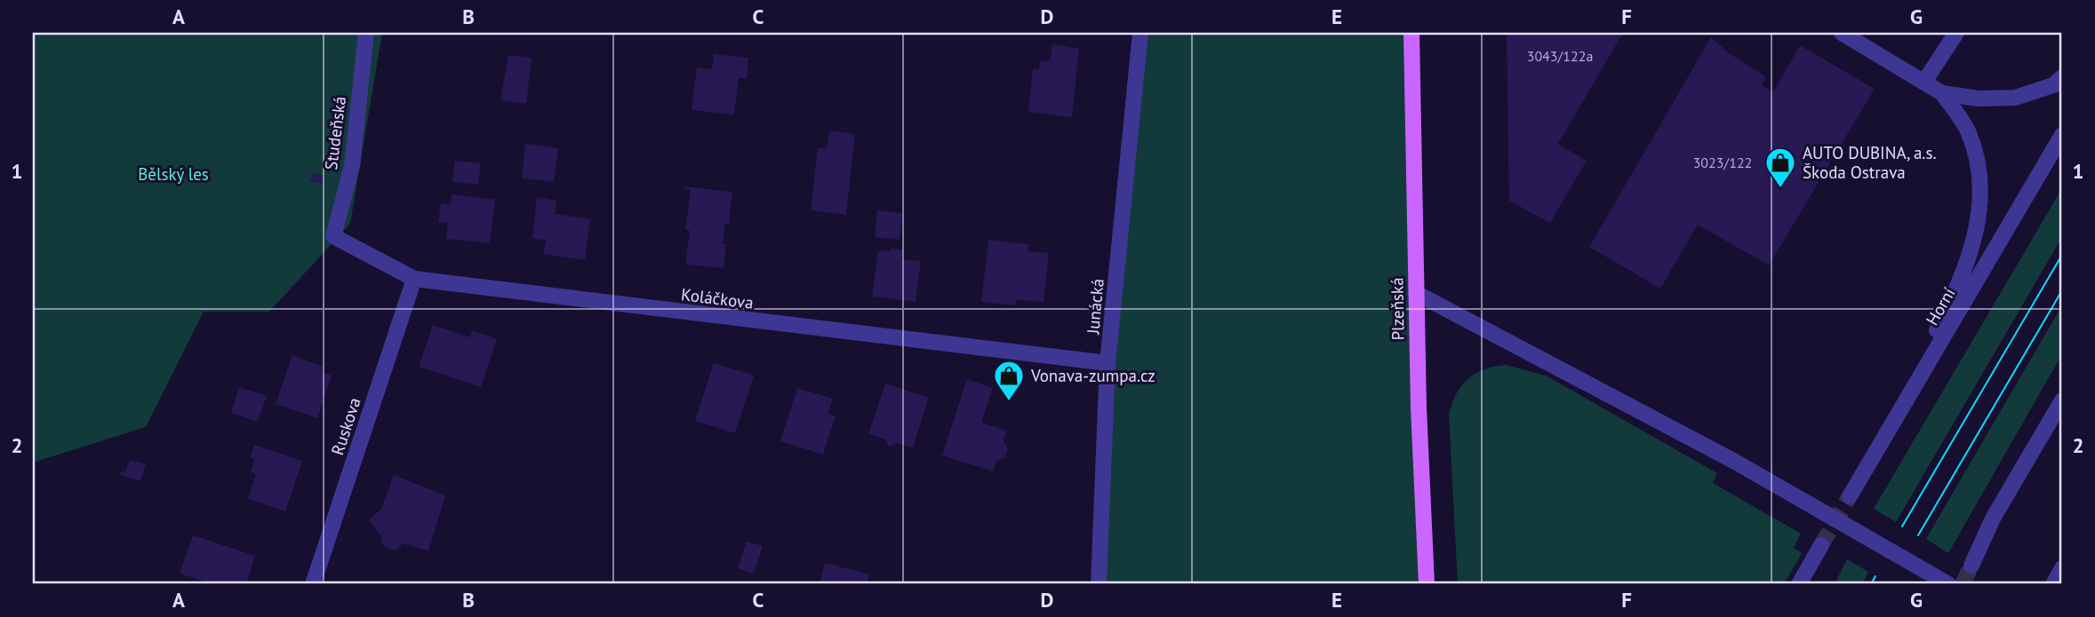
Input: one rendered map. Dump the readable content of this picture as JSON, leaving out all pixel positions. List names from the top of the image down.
{
  "streets": {
    "main road": ["Plzeňská"],
    "street": [
      "Studeňská",
      "Koláčkova",
      "Junácká",
      "Horní",
      "Ruskova"
    ]
  },
  "crossings": [
    ["Studeňská", "Koláčkova"],
    ["Koláčkova", "Junácká"],
    ["Koláčkova", "Ruskova"]
  ],
  "parks": ["Bělský les"],
  "places": {
    "shop": ["AUTO DUBINA, a.s. Škoda Ostrava", "Vonava-zumpa.cz"]
  },
  "house_numbers": ["3043/122a", "3023/122"],
  "grid": {
    "columns": [
      "A",
      "B",
      "C",
      "D",
      "E",
      "F",
      "G"
    ],
    "rows": ["1", "2"]
  }
}
